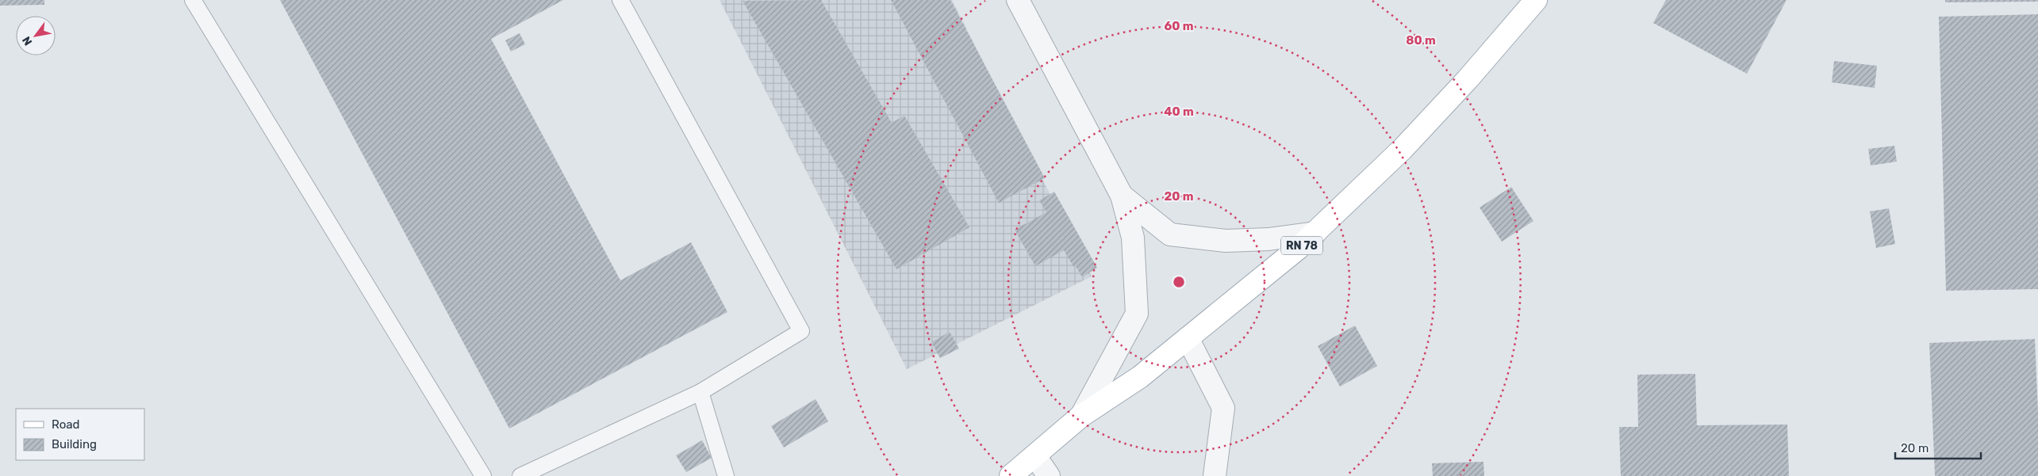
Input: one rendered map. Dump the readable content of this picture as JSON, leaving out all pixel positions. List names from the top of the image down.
{
  "streets": {
    "main road": ["RN 78"]
  },
  "legend": ["Road", "Building"],
  "scale_bar": "20 m",
  "north": "bottom left",
  "rings": [
    "60 m",
    "80 m",
    "40 m",
    "20 m"
  ]
}
